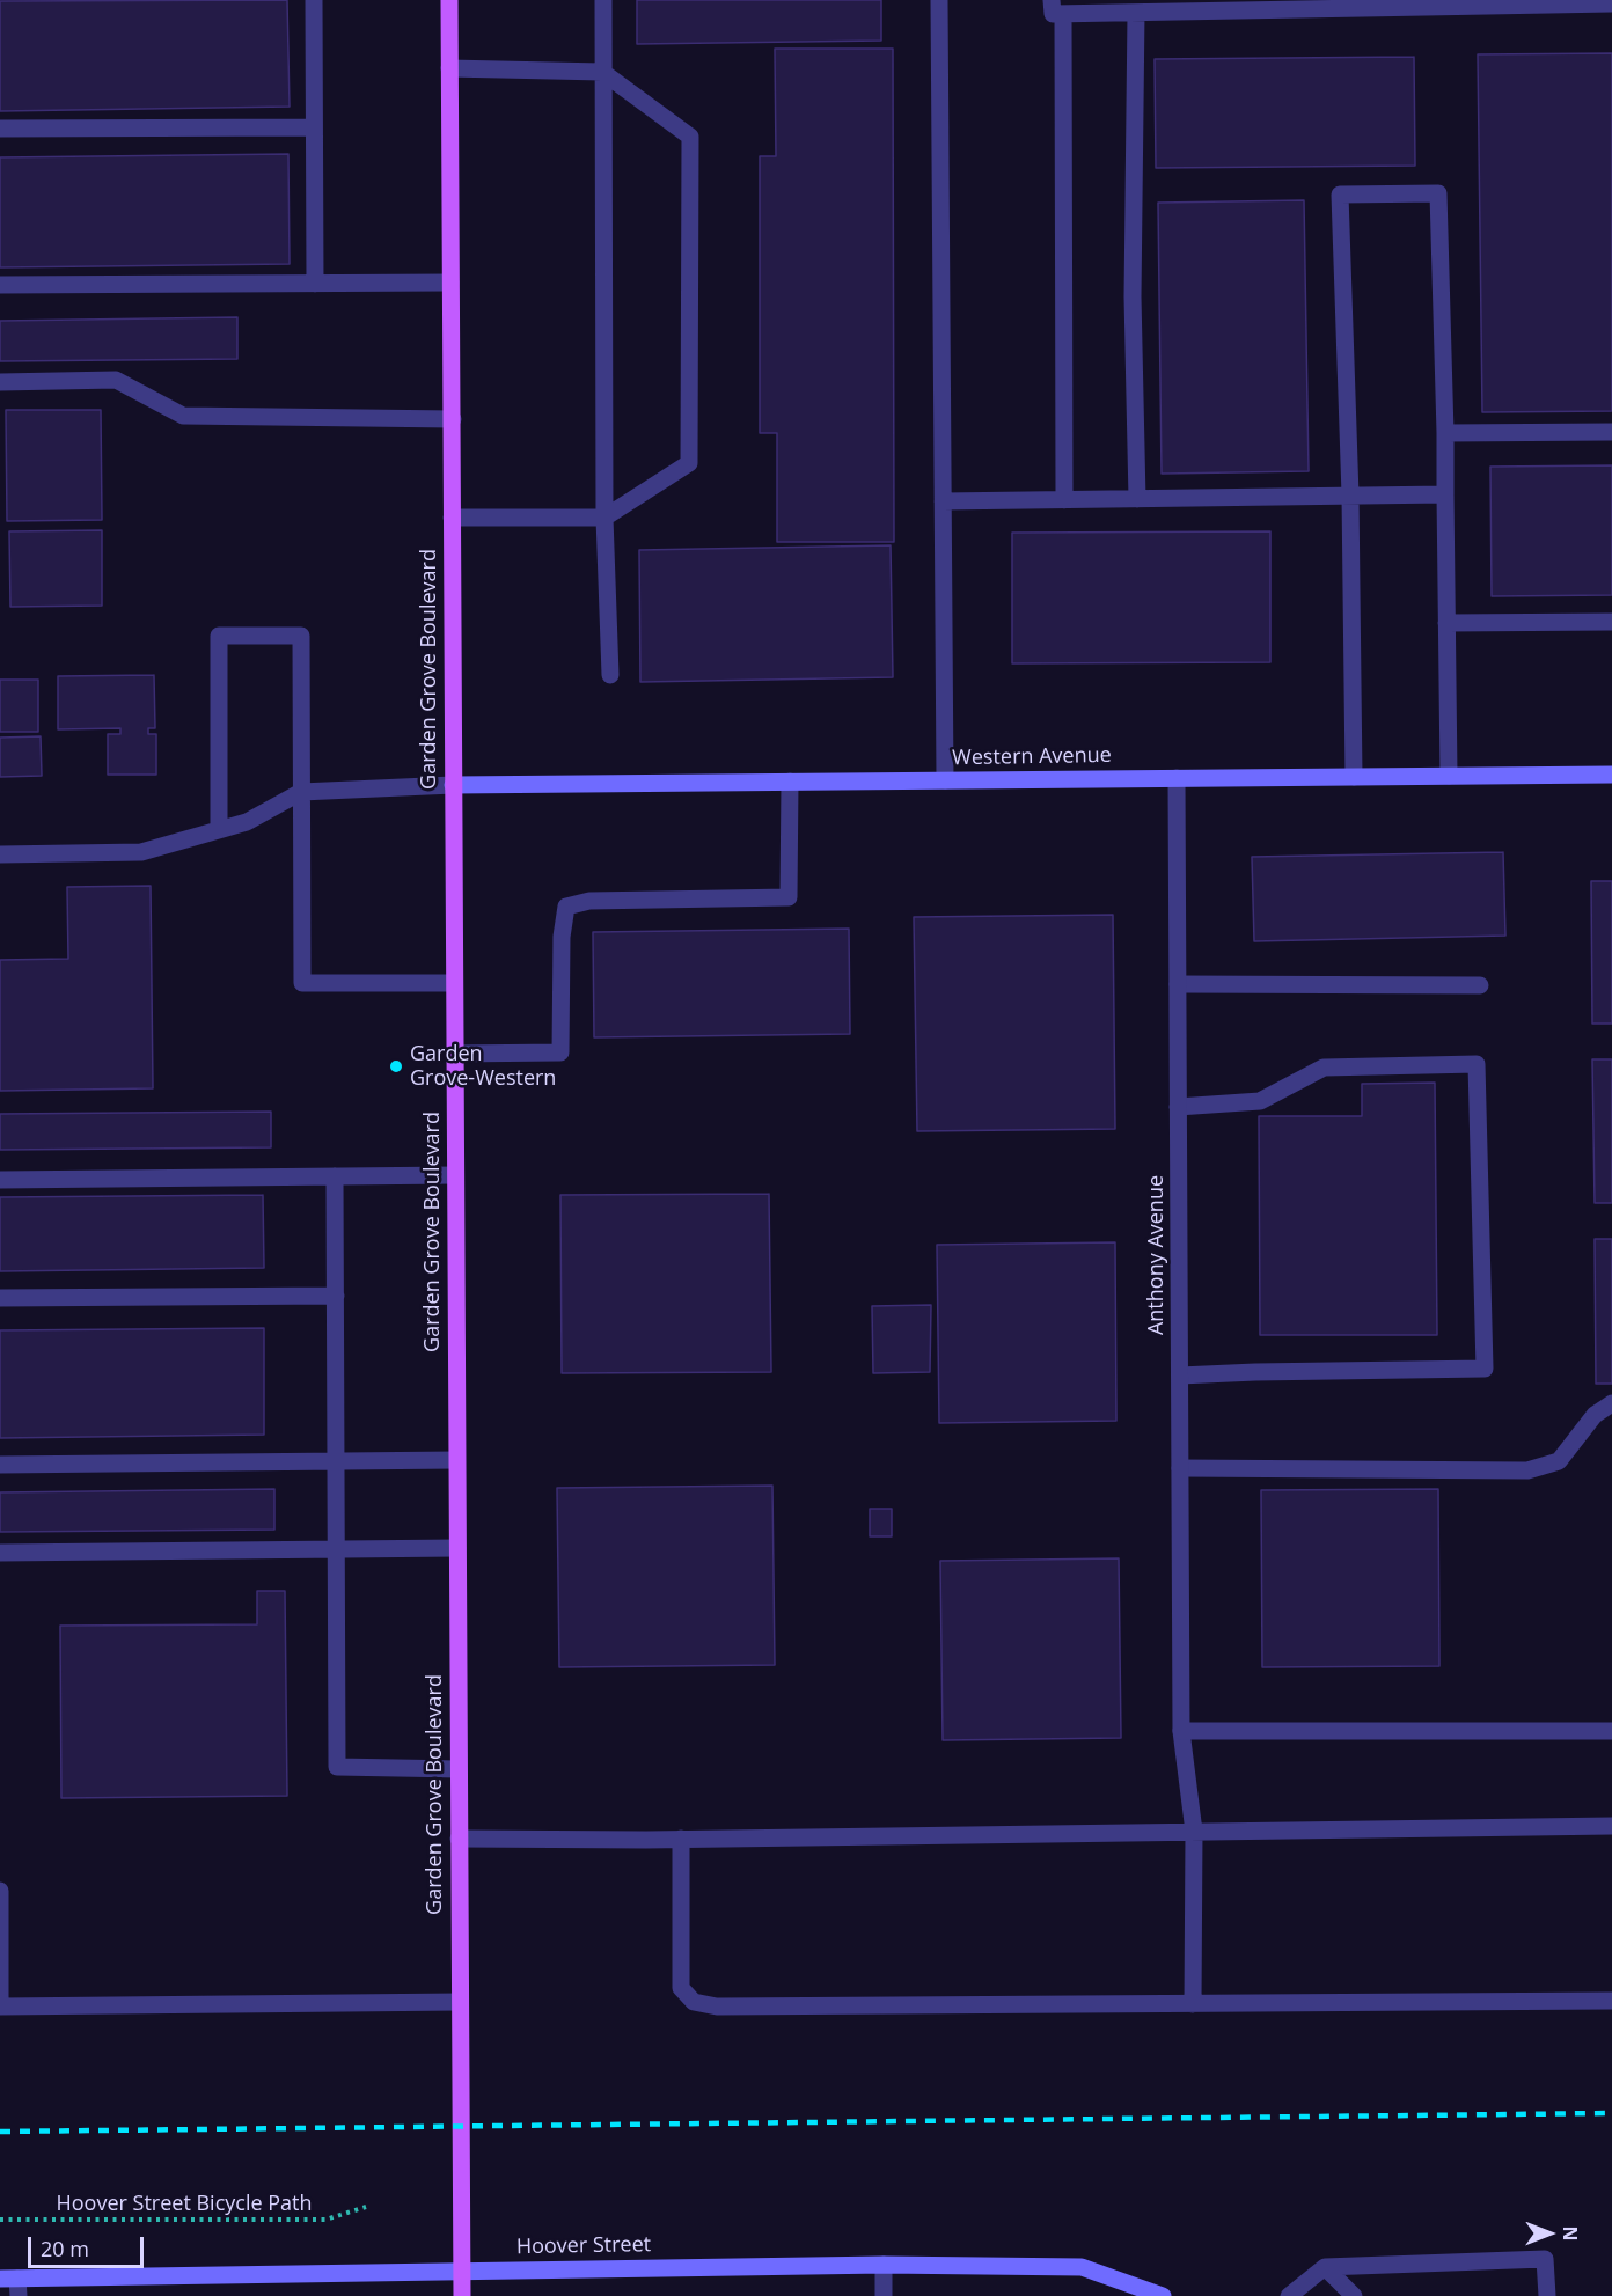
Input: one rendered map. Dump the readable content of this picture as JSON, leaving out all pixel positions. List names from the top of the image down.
{
  "streets": {
    "main road": ["Garden Grove Boulevard"],
    "street": ["Western Avenue", "Anthony Avenue", "Hoover Street"],
    "path": ["Hoover Street Bicycle Path"]
  },
  "crossings": [
    ["Garden Grove Boulevard", "Western Avenue"],
    ["Garden Grove Boulevard", "Hoover Street"],
    ["Western Avenue", "Anthony Avenue"]
  ],
  "places": ["Garden Grove-Western"],
  "scale_bar": "20 m",
  "north": "right"
}
